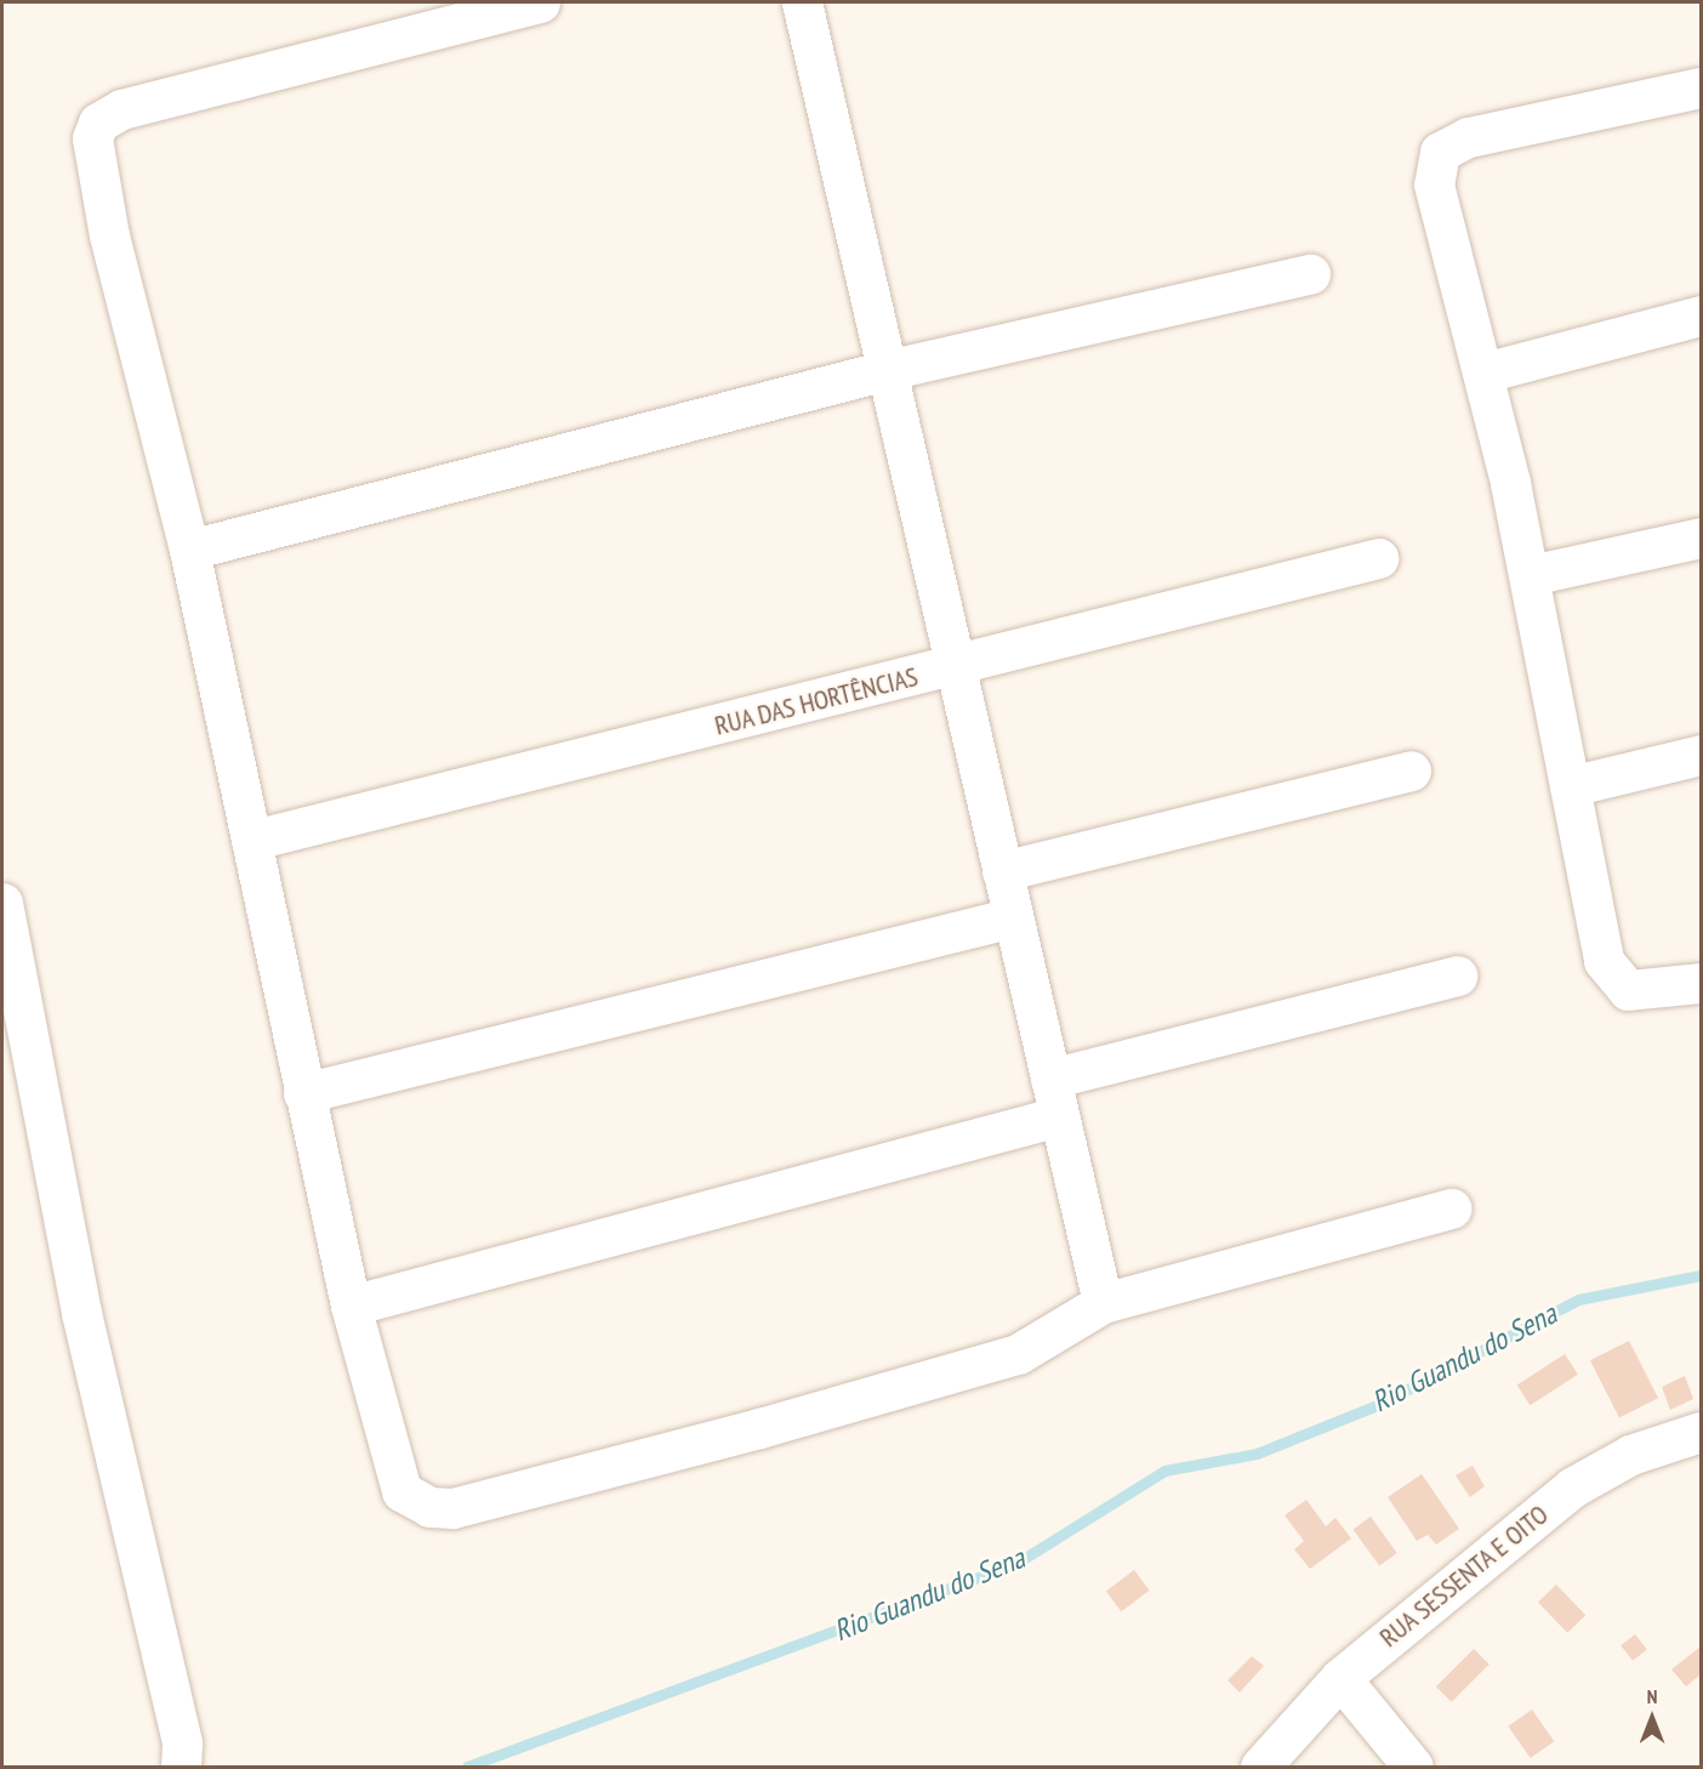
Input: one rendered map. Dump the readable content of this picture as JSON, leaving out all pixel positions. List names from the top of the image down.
{
  "streets": {
    "street": ["RUA DAS HORTÊNCIAS", "RUA SESSENTA E OITO"]
  },
  "water": ["Rio Guandu do Sena"],
  "north": "top"
}
